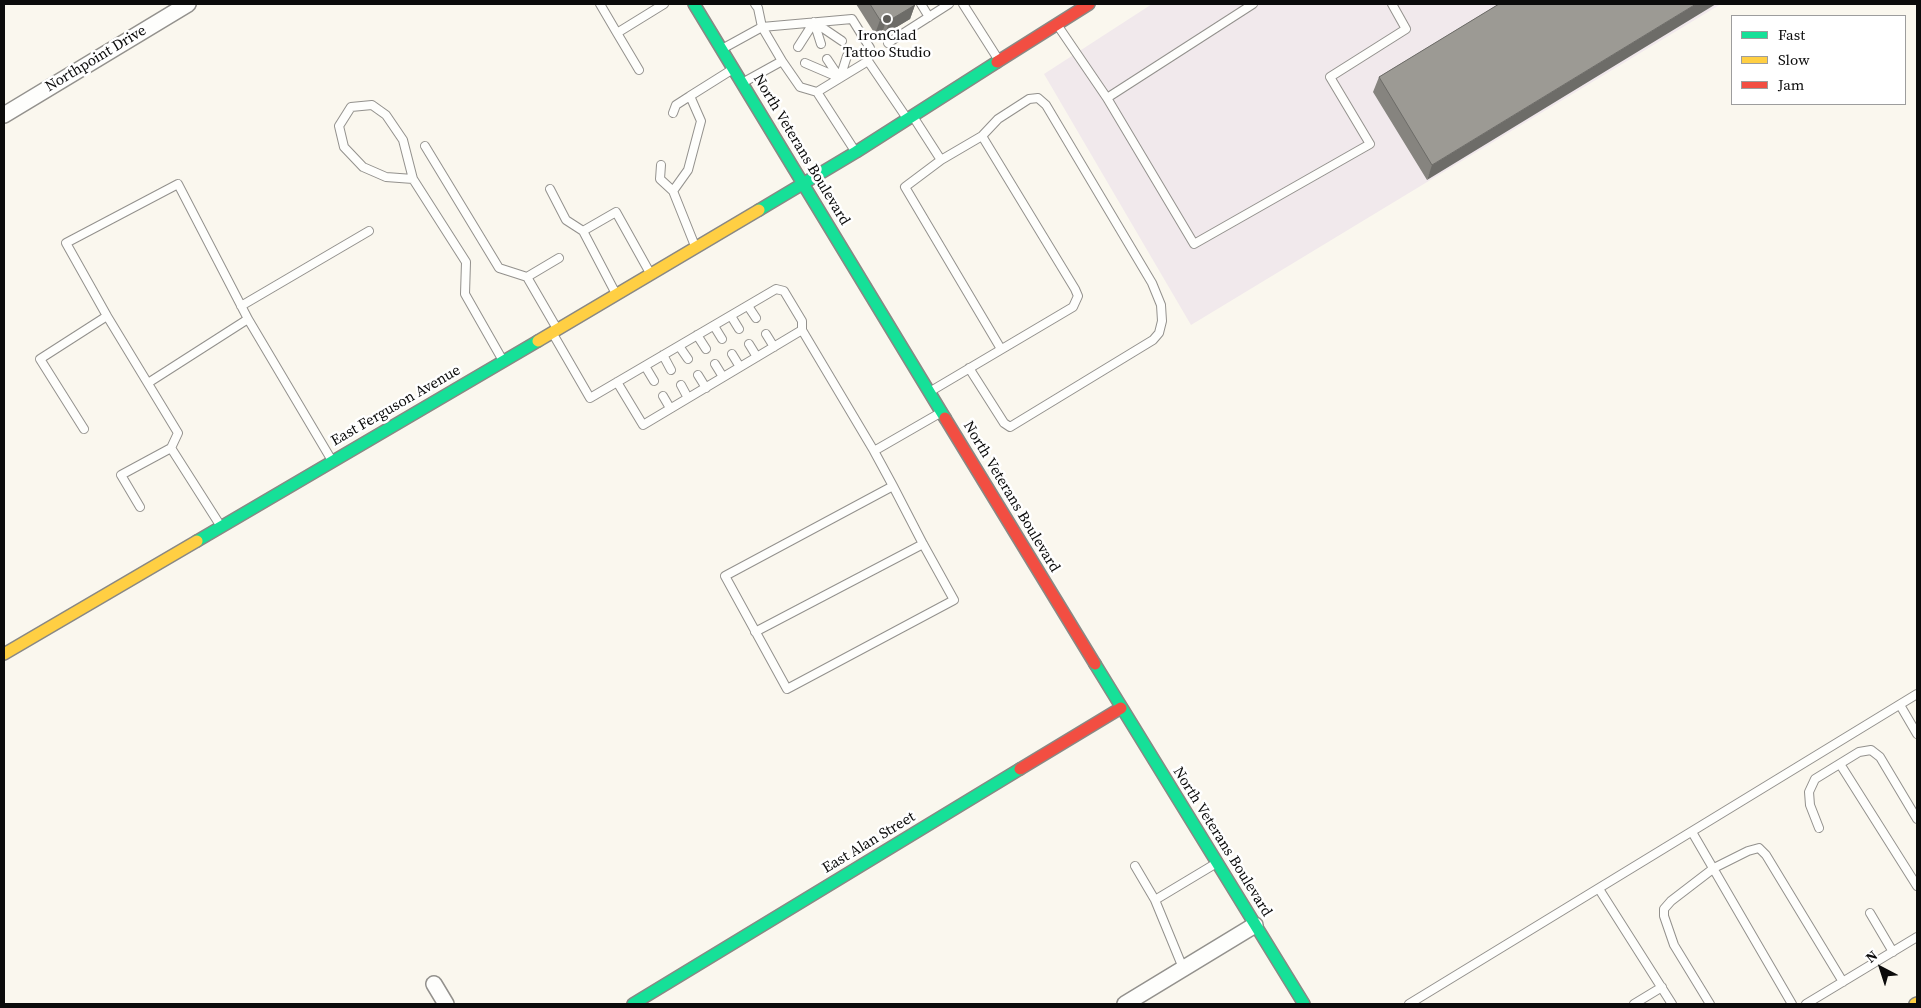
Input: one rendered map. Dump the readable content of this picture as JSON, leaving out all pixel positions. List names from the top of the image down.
{
  "streets": {
    "main road": ["North Veterans Boulevard", "East Ferguson Avenue", "East Alan Street"],
    "street": ["Northpoint Drive"]
  },
  "crossings": [
    ["North Veterans Boulevard", "East Ferguson Avenue"],
    ["North Veterans Boulevard", "East Alan Street"]
  ],
  "places": ["IronClad Tattoo Studio"],
  "legend": ["Fast", "Slow", "Jam"],
  "north": "top left"
}
